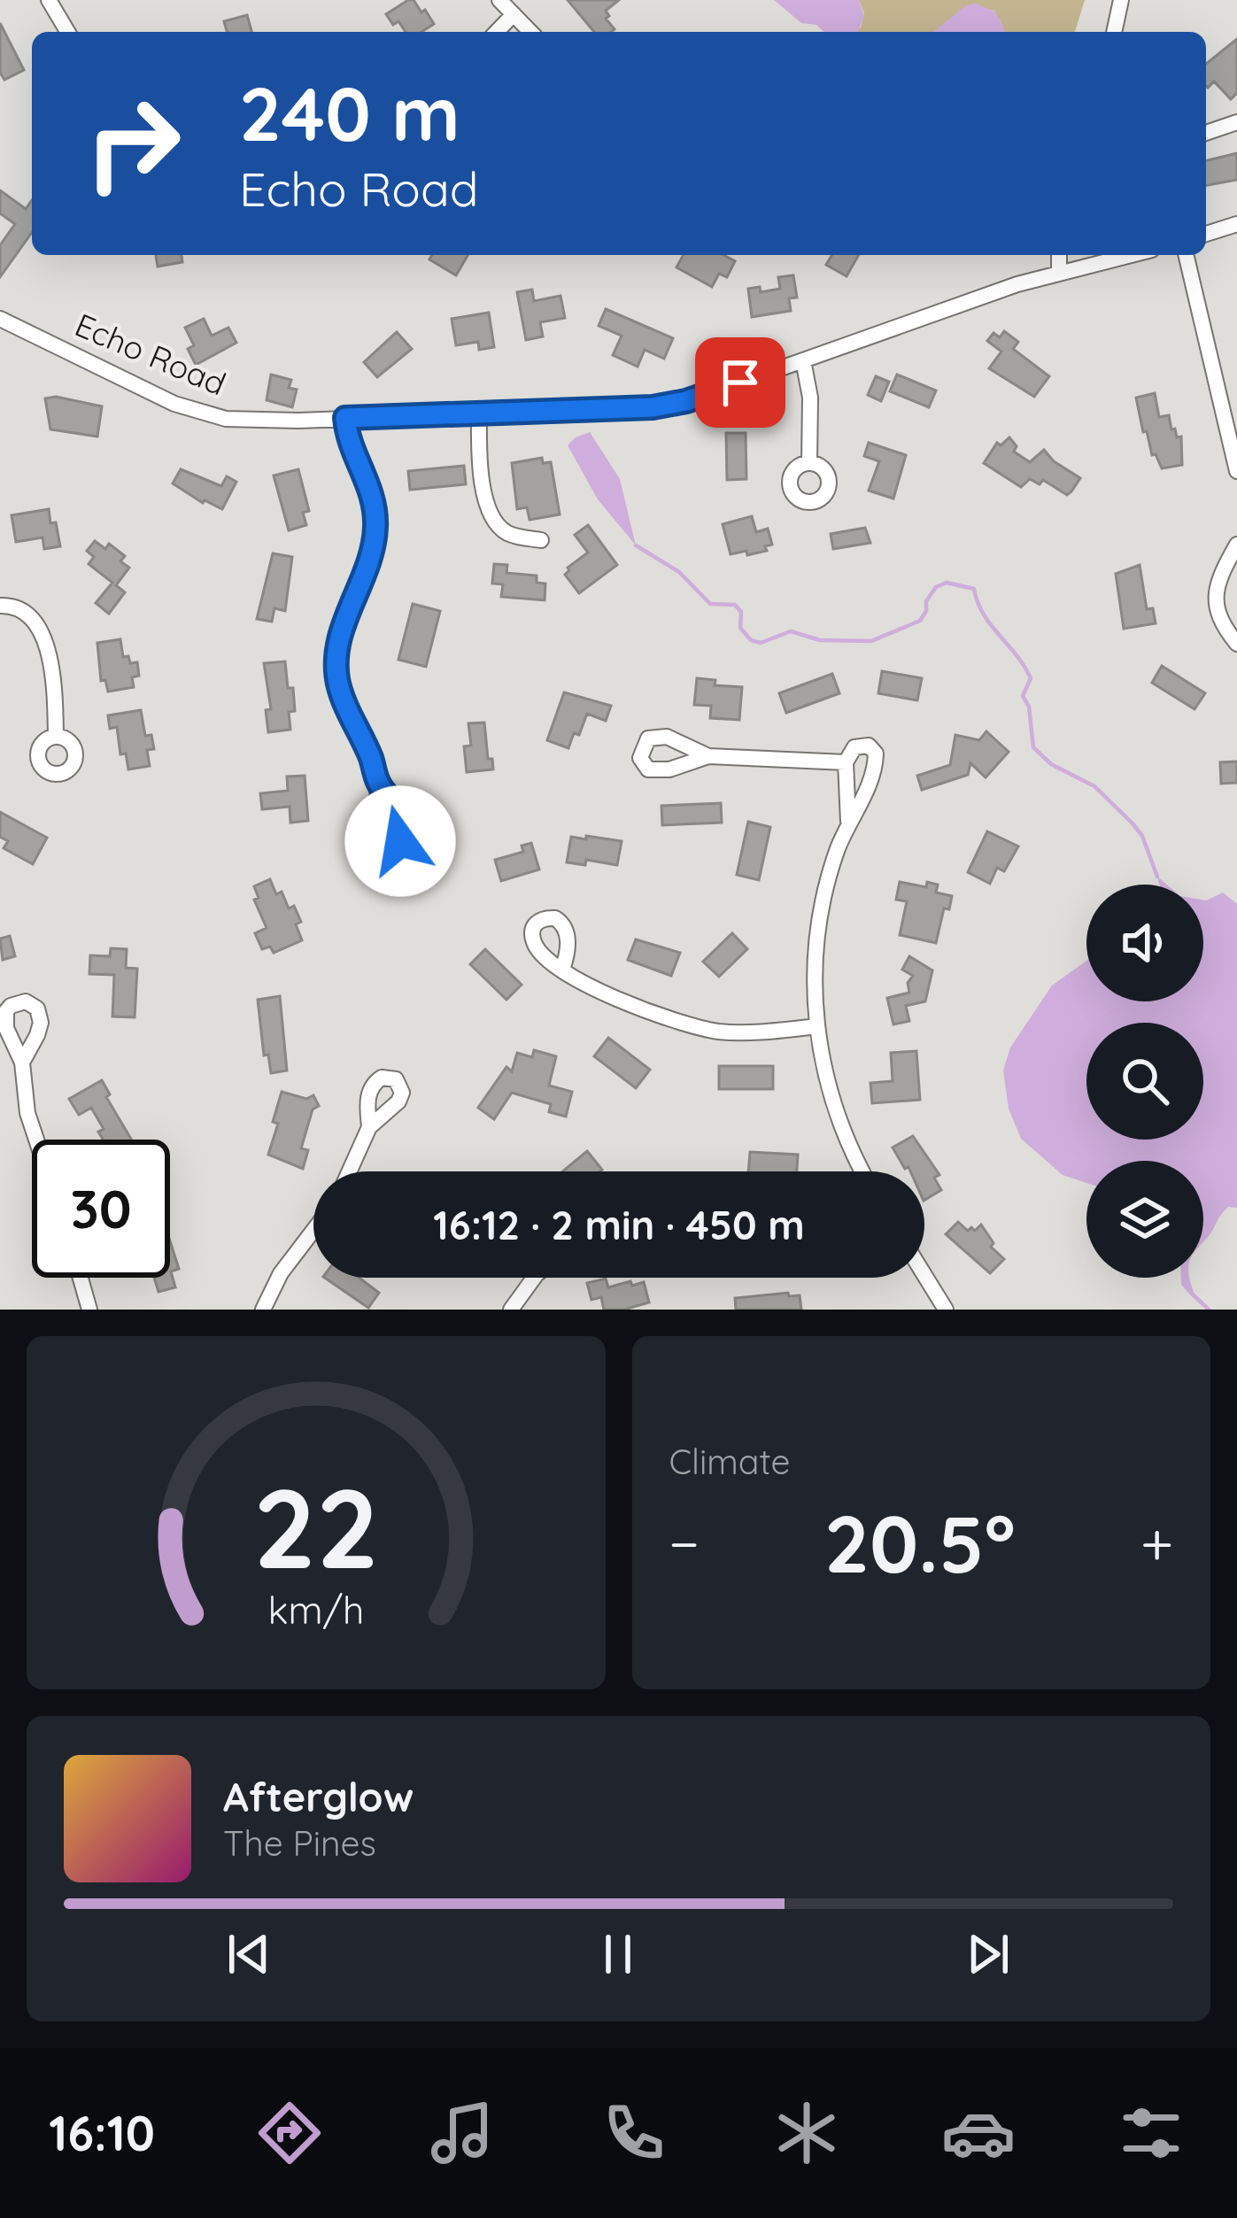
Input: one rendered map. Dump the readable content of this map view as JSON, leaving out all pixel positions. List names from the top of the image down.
{
  "streets": {
    "street": ["Echo Road"]
  },
  "page": {
    "turn": ["240 m", "Echo Road"],
    "limit": "30",
    "trip": "16:12 · 2 min · 450 m",
    "tile": "Climate",
    "heat": ["−", "20.5°", "+"],
    "song": ["Afterglow", "The Pines"],
    "tabs": "16:10",
    "gauge": ["22", "km/h"]
  }
}
